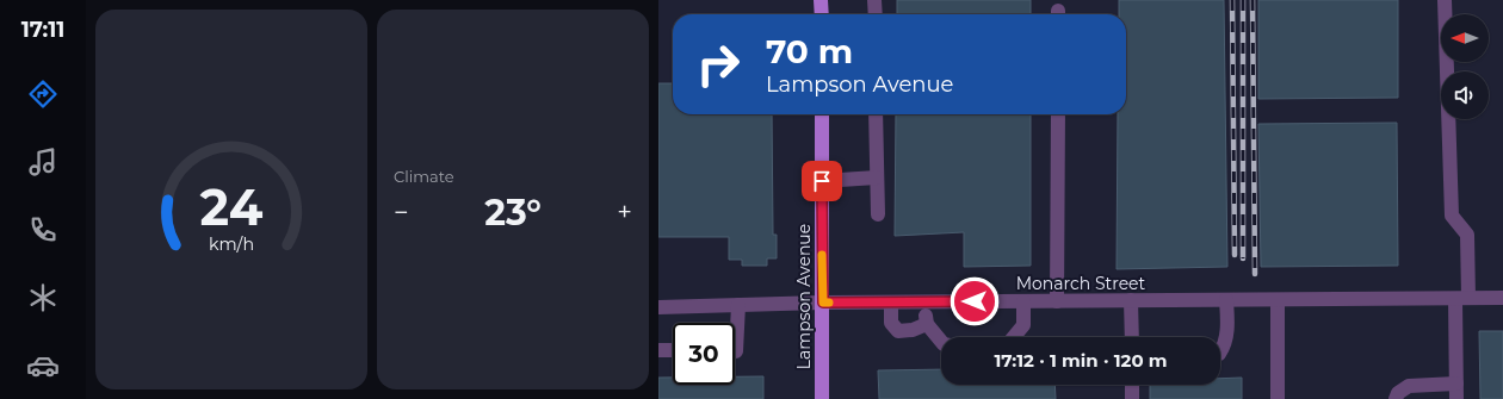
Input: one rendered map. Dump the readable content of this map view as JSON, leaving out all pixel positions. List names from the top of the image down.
{
  "streets": {
    "main road": ["Lampson Avenue"],
    "street": ["Monarch Street"]
  },
  "crossings": [
    ["Monarch Street", "Lampson Avenue"]
  ],
  "north": "left",
  "page": {
    "tabs": "17:11",
    "tile": "Climate",
    "turn": ["70 m", "Lampson Avenue"],
    "heat": ["−", "23°", "+"],
    "limit": "30",
    "trip": "17:12 · 1 min · 120 m",
    "gauge": ["24", "km/h"]
  }
}
